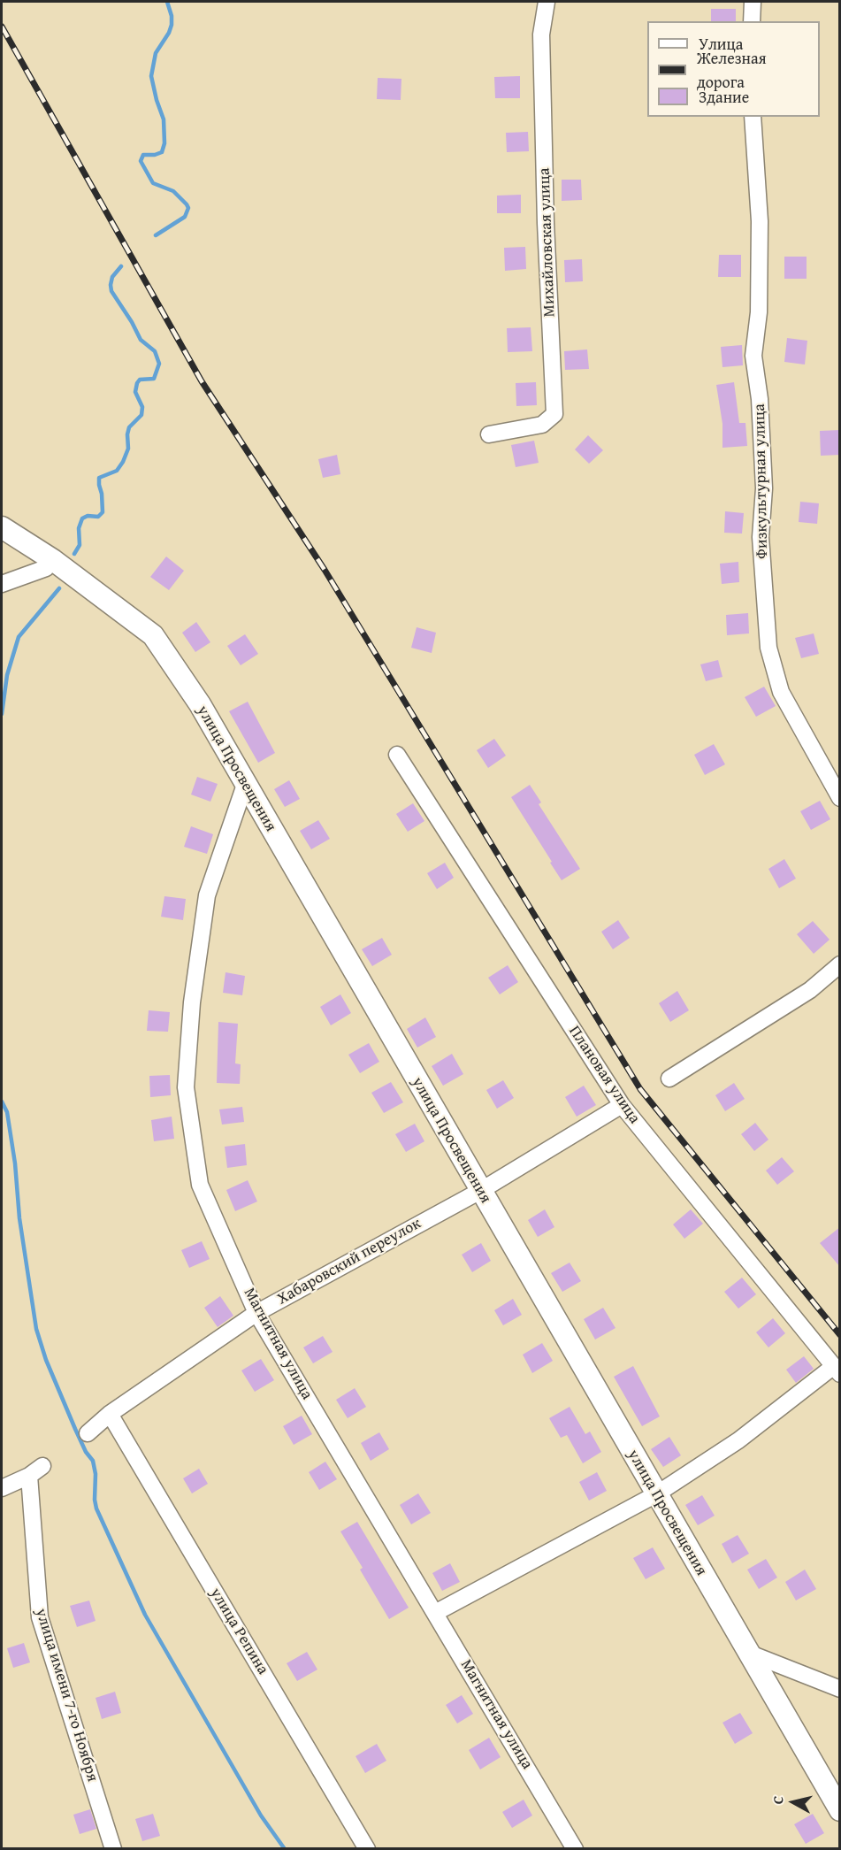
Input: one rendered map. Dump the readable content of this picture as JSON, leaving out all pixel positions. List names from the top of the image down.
{
  "streets": {
    "street": [
      "Михайловская улица",
      "Физкультурная улица",
      "улица Просвещения",
      "Плановая улица",
      "Хабаровский переулок",
      "Магнитная улица",
      "улица Репина",
      "улица имени 7-го Ноября"
    ]
  },
  "crossings": [
    ["улица Просвещения", "Хабаровский переулок"],
    ["улица Просвещения", "Магнитная улица"],
    ["Плановая улица", "Хабаровский переулок"],
    ["Хабаровский переулок", "Магнитная улица"],
    ["Хабаровский переулок", "улица Репина"]
  ],
  "legend": ["Улица", "Железная дорога", "Здание"],
  "north": "left"
}
